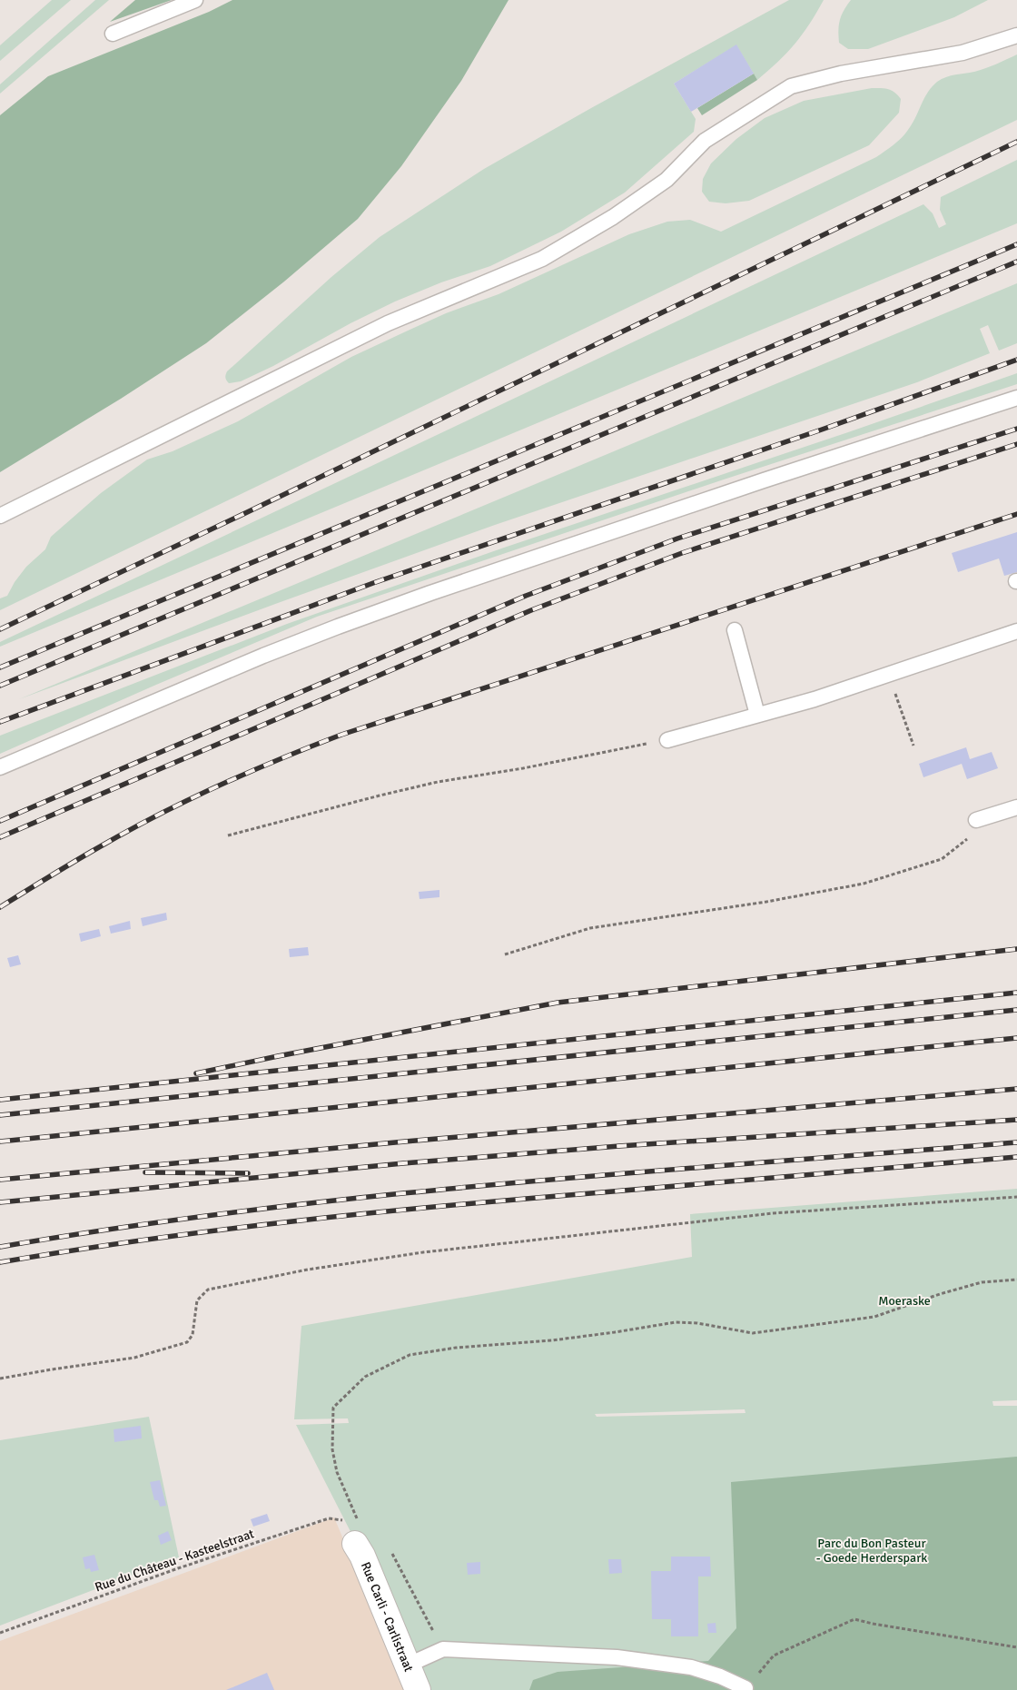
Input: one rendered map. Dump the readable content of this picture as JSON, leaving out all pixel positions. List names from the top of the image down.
{
  "streets": {
    "street": ["Rue Carli - Carlistraat"],
    "path": ["Rue du Château - Kasteelstraat"]
  },
  "parks": ["Moeraske", "Parc du Bon Pasteur - Goede Herderspark"]
}
